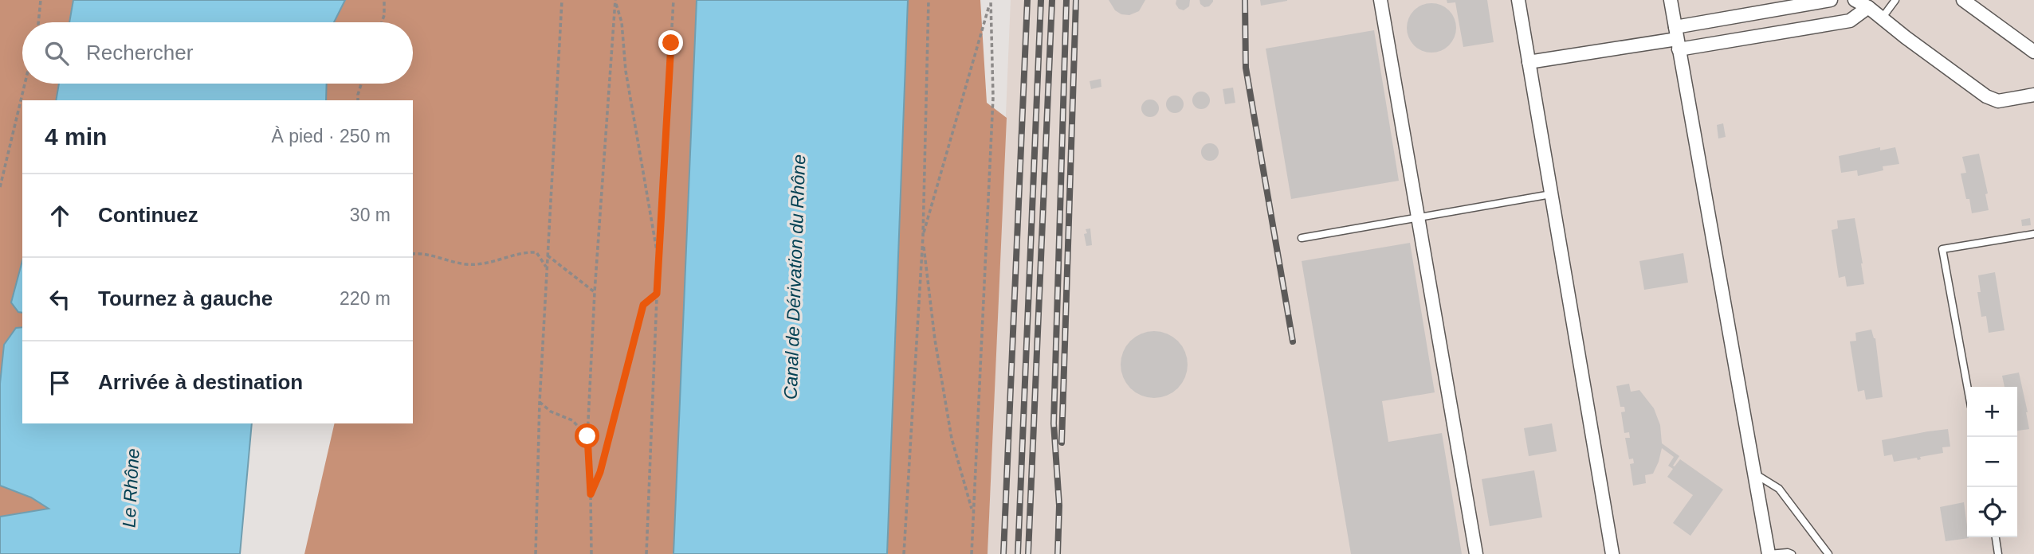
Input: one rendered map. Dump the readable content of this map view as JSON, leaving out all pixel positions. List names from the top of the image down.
{
  "water": ["Canal de Dérivation du Rhône", "Le Rhône"],
  "page": {
    "search": "Rechercher",
    "heading": ["4 min", "À pied · 250 m"],
    "list": [
      ["Continuez", "30 m"],
      ["Tournez à gauche", "220 m"],
      "Arrivée à destination"
    ],
    "map_buttons": ["+", "−"]
  }
}
